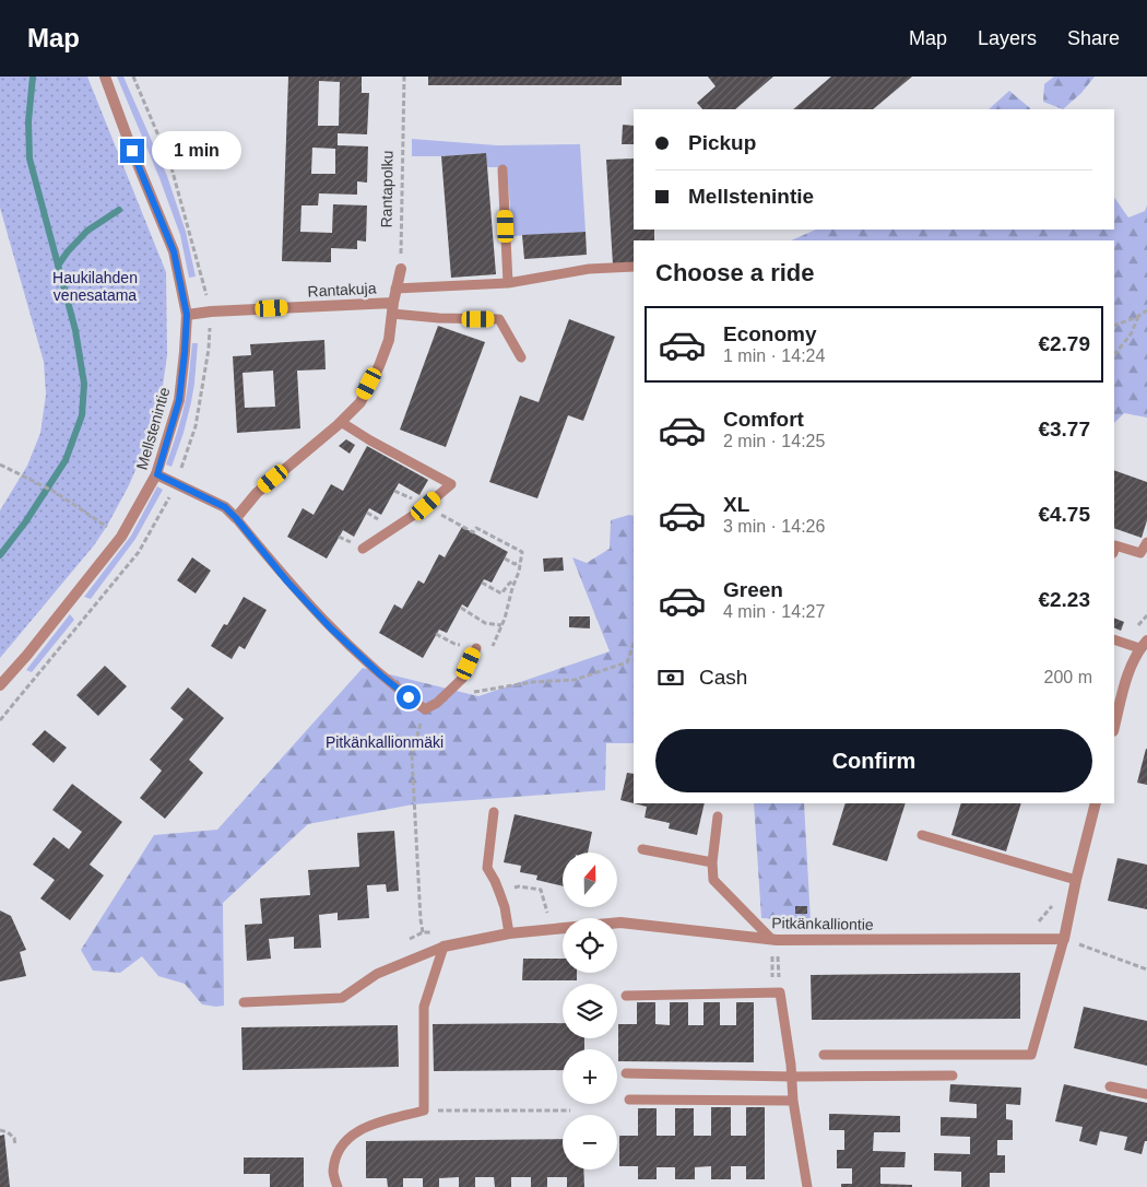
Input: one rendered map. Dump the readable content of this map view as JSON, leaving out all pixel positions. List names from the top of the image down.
{
  "streets": {
    "street": ["Rantakuja", "Mellstenintie", "Pitkänkalliontie"],
    "path": ["Rantapolku"]
  },
  "crossings": [
    ["Rantakuja", "Mellstenintie"]
  ],
  "parks": ["Haukilahden venesatama", "Pitkänkallionmäki"],
  "north": "top",
  "page": {
    "header": "Map",
    "nav": ["Map", "Layers", "Share"],
    "banner": ["Pickup", "Mellstenintie"],
    "bubble": "1 min",
    "heading": "Choose a ride",
    "list": [
      {
        "name": "Economy",
        "note": "1 min · 14:24",
        "value": "€2.79"
      },
      {
        "name": "Comfort",
        "note": "2 min · 14:25",
        "value": "€3.77"
      },
      {
        "name": "XL",
        "note": "3 min · 14:26",
        "value": "€4.75"
      },
      {
        "name": "Green",
        "note": "4 min · 14:27",
        "value": "€2.23"
      }
    ],
    "pay": ["Cash", "200 m"],
    "buttons": "Confirm",
    "map_buttons": ["+", "−"]
  }
}
